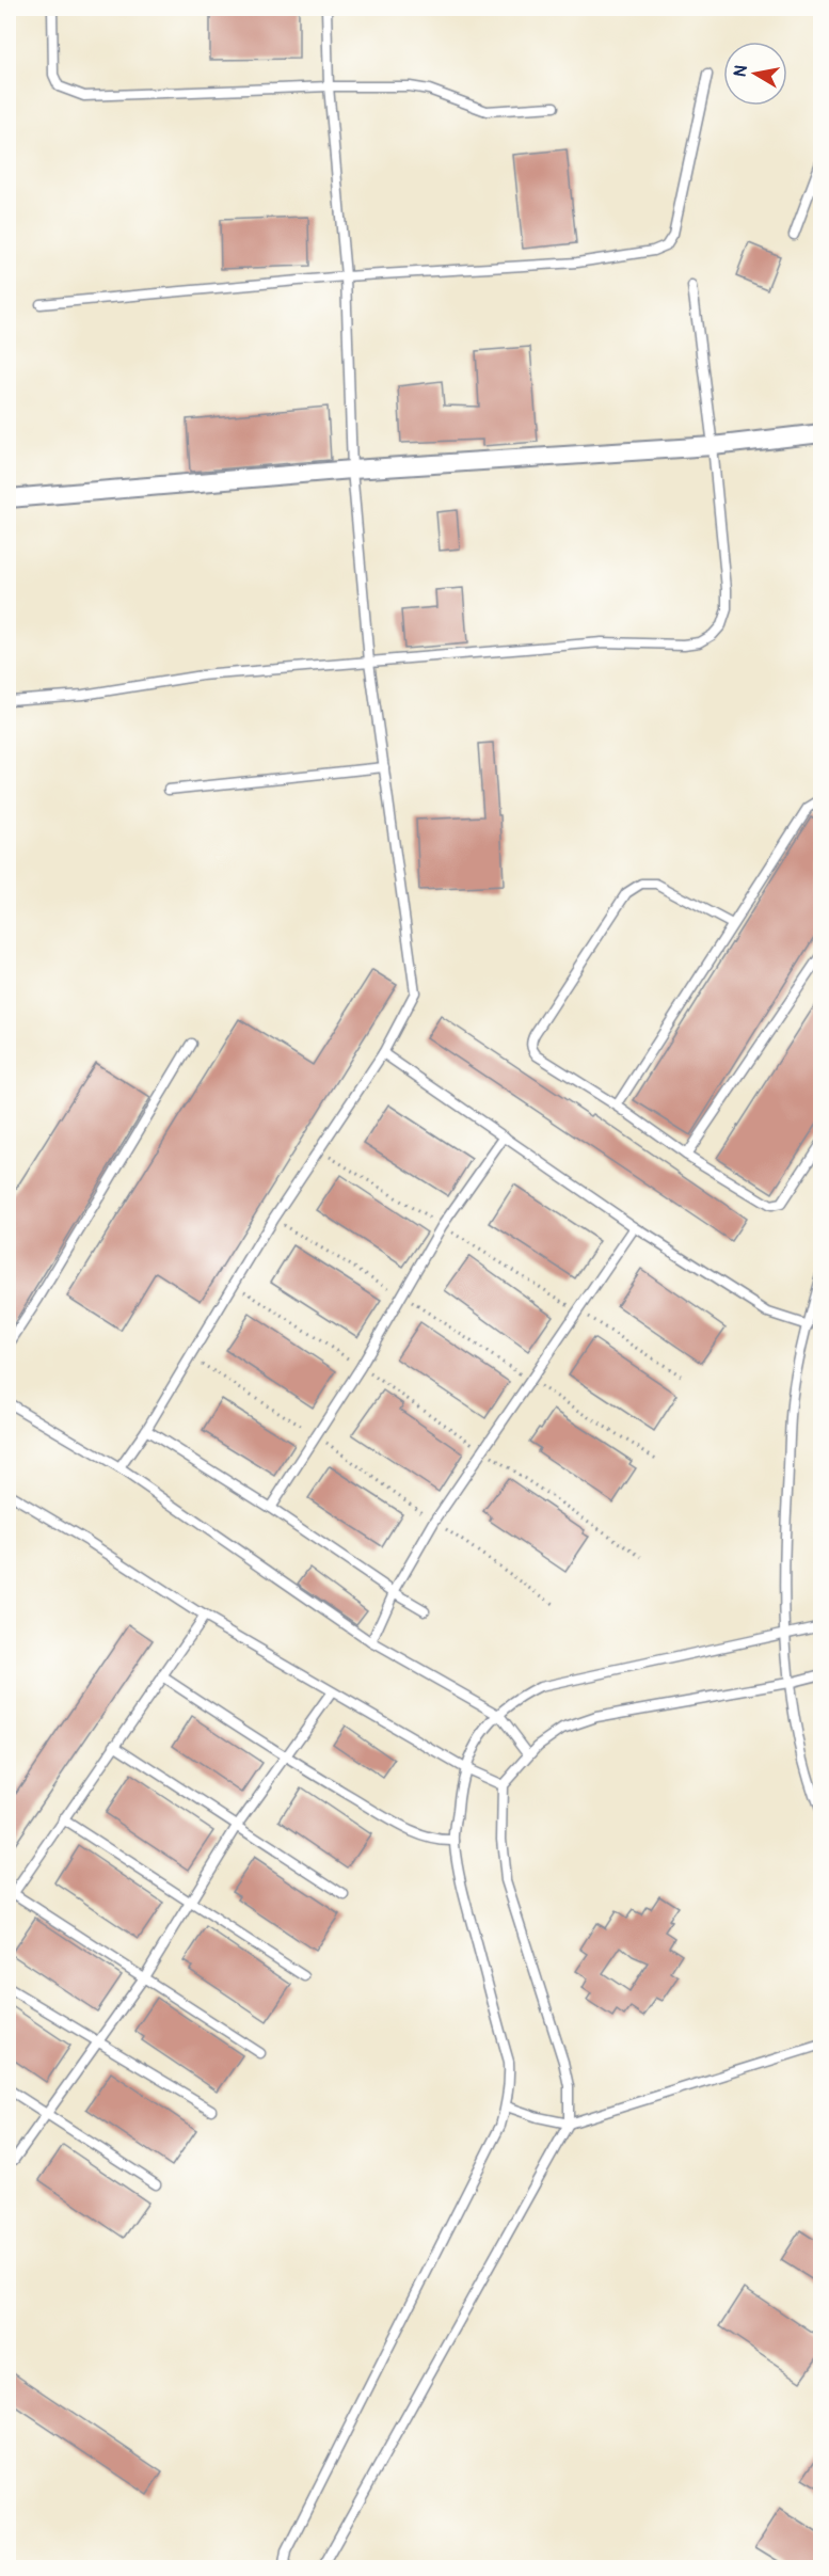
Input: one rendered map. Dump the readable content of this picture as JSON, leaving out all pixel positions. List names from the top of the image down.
{
  "north": "left"
}
